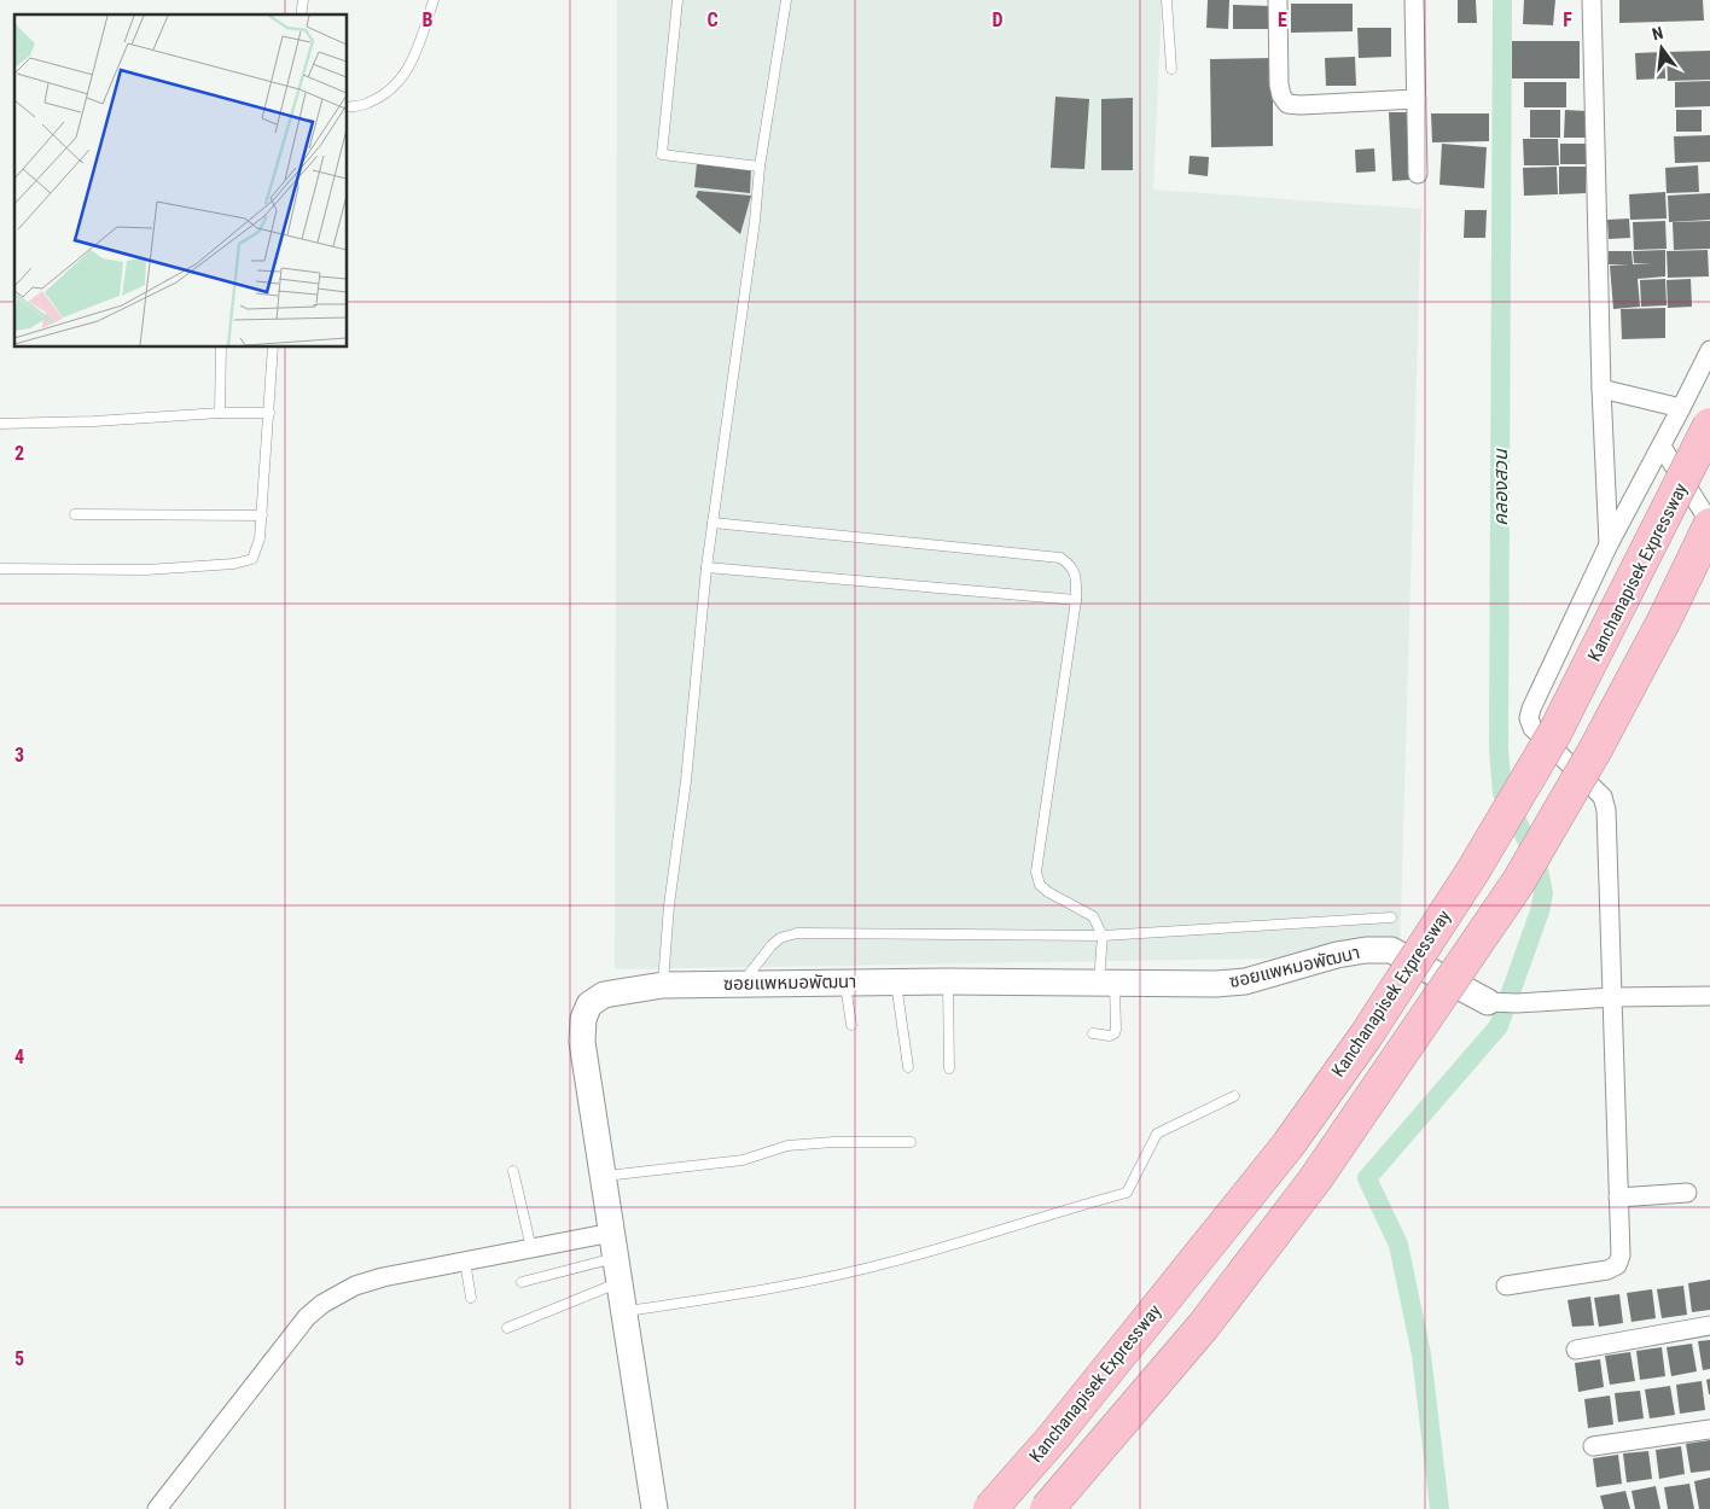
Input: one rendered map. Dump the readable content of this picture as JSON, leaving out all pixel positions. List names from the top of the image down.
{
  "streets": {
    "highway": ["Kanchanapisek Expressway"],
    "street": ["ซอยแพหมอพัฒนา"]
  },
  "water": ["คลองสวน"],
  "north": "top",
  "grid": {
    "columns": [
      "B",
      "C",
      "D",
      "E",
      "F"
    ],
    "rows": [
      "2",
      "3",
      "4",
      "5"
    ]
  }
}
